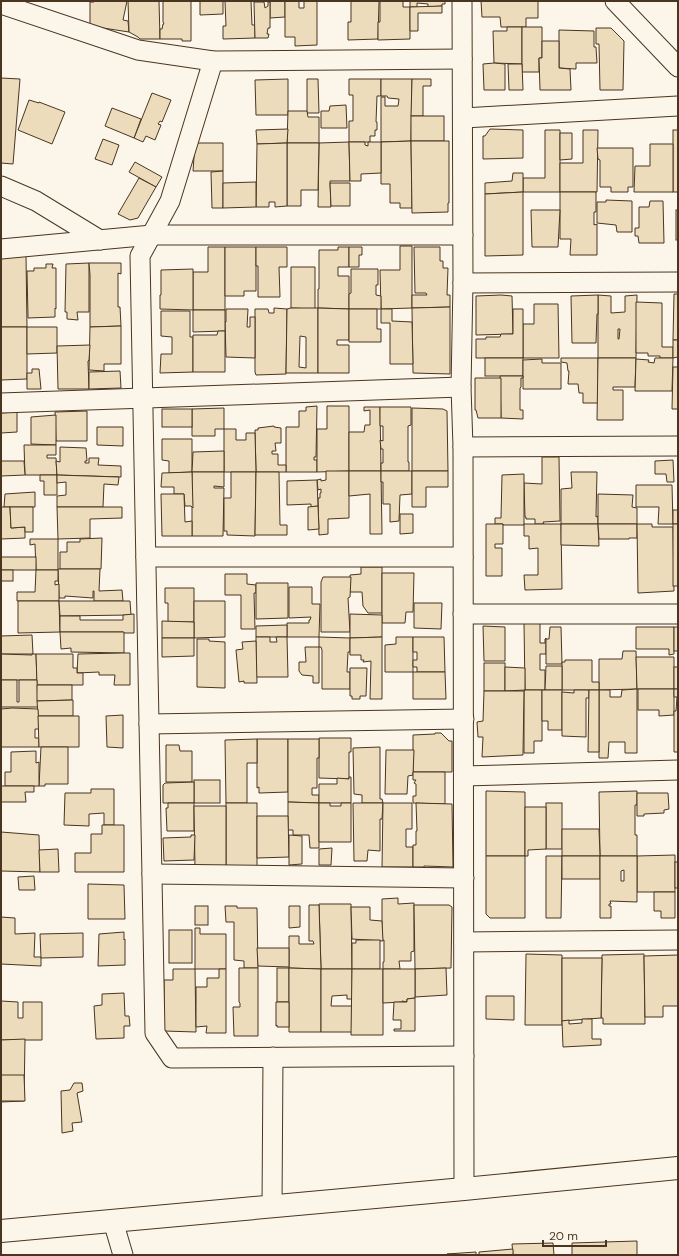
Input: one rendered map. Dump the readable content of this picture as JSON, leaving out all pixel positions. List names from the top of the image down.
{
  "scale_bar": "20 m"
}
